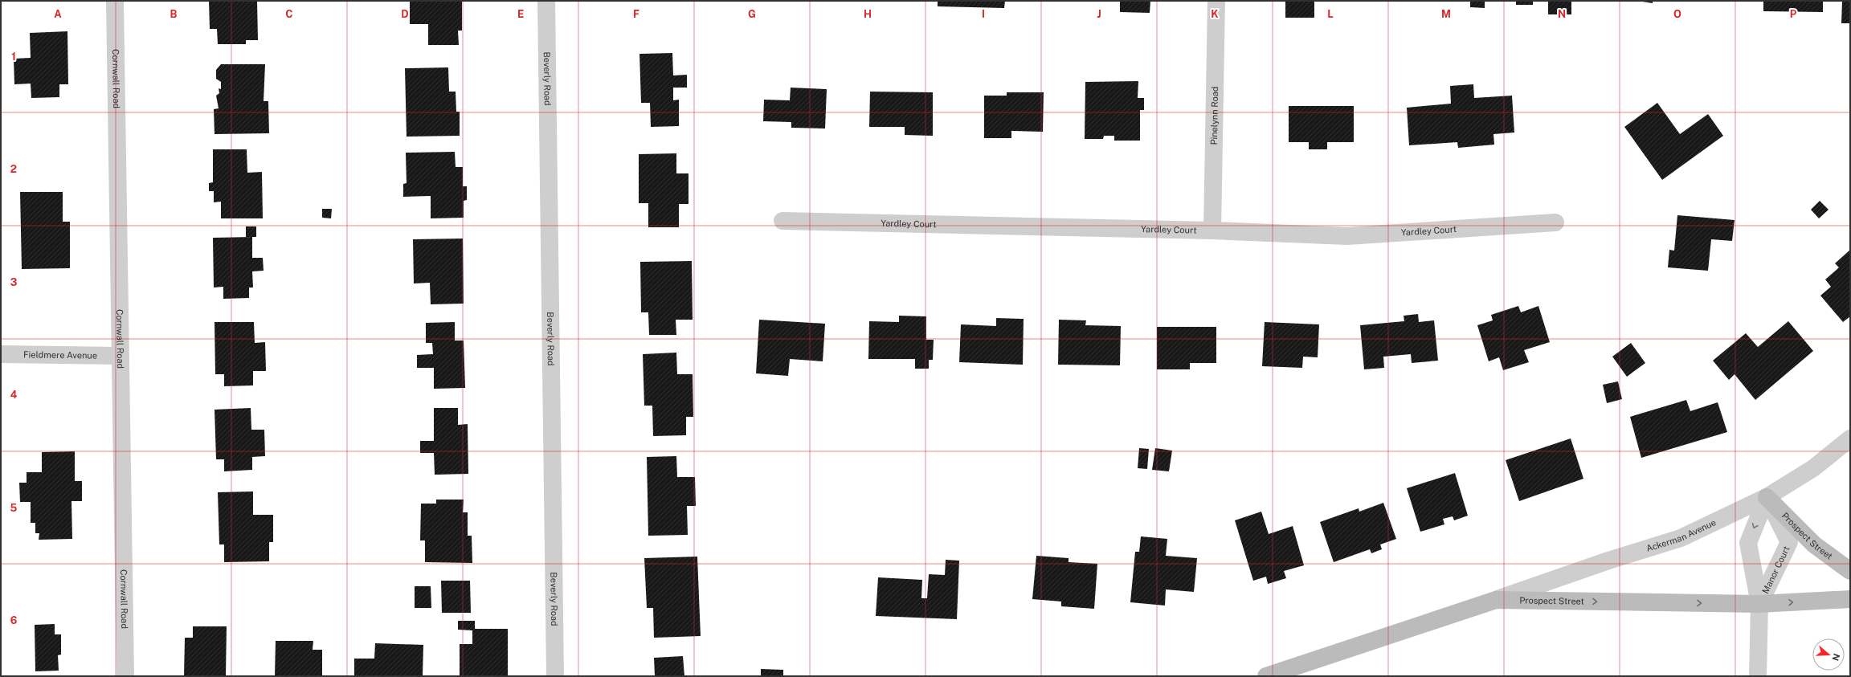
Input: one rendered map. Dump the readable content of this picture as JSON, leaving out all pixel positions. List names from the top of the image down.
{
  "streets": {
    "main road": ["Prospect Street"],
    "street": [
      "Cornwall Road",
      "Beverly Road",
      "Pinelynn Road",
      "Yardley Court",
      "Fieldmere Avenue",
      "Ackerman Avenue",
      "Manor Court"
    ]
  },
  "crossings": [
    ["Cornwall Road", "Fieldmere Avenue"],
    ["Pinelynn Road", "Yardley Court"],
    ["Ackerman Avenue", "Prospect Street"],
    ["Ackerman Avenue", "Manor Court"],
    ["Prospect Street", "Manor Court"]
  ],
  "one_way": ["Prospect Street"],
  "north": "right",
  "grid": {
    "columns": [
      "A",
      "B",
      "C",
      "D",
      "E",
      "F",
      "G",
      "H",
      "I",
      "J",
      "K",
      "L",
      "M",
      "N",
      "O",
      "P"
    ],
    "rows": [
      "1",
      "2",
      "3",
      "4",
      "5",
      "6"
    ]
  }
}
